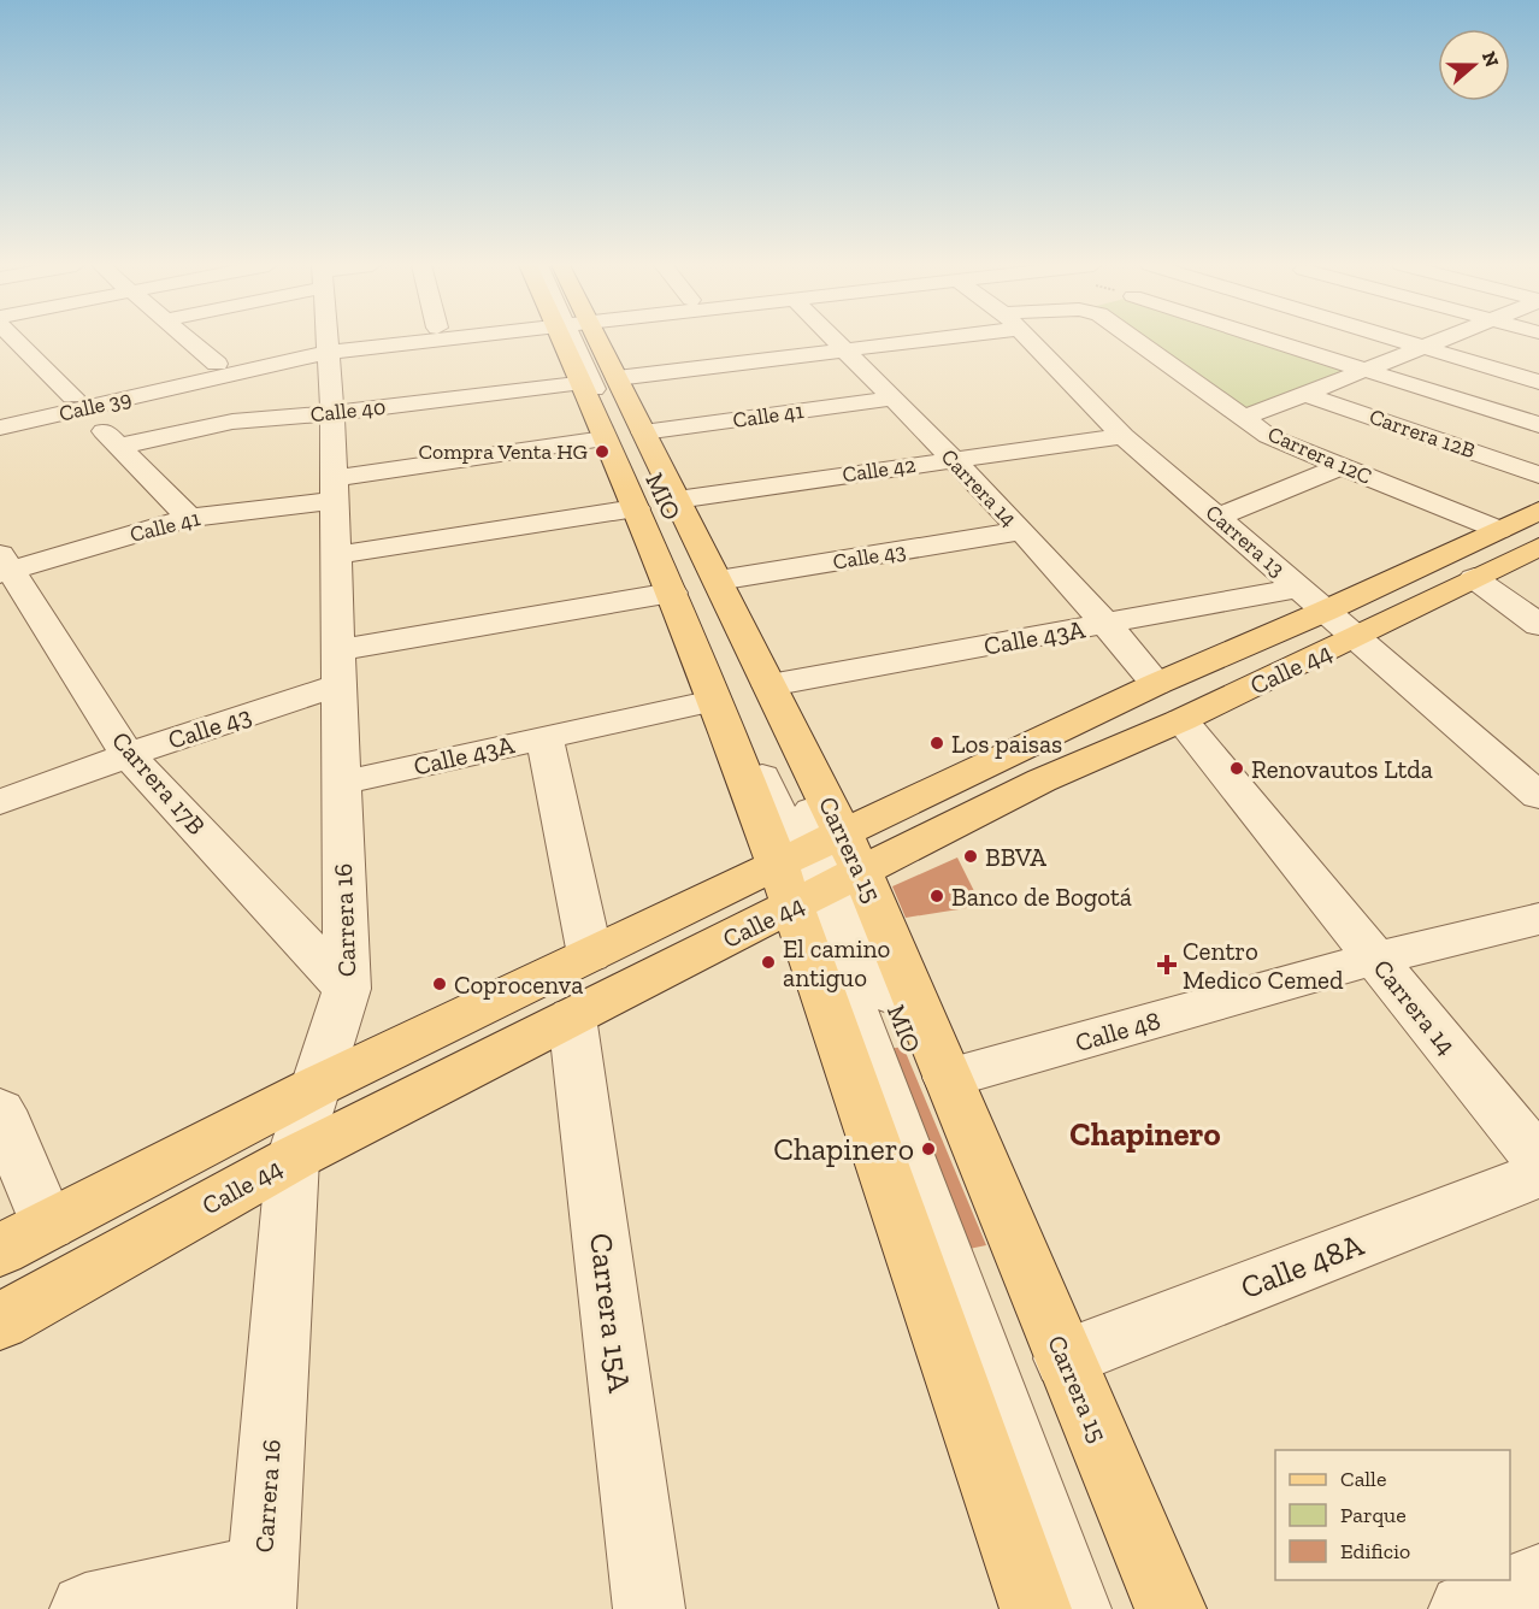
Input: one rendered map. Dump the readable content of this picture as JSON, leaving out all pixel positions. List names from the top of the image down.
{
  "streets": {
    "main road": ["Calle 44", "Carrera 15"],
    "street": [
      "Calle 39",
      "Calle 40",
      "Calle 41",
      "Carrera 12B",
      "Carrera 12C",
      "Calle 42",
      "Carrera 14",
      "MIO",
      "Carrera 13",
      "Calle 43",
      "Calle 43A",
      "Carrera 17B",
      "Carrera 16",
      "Calle 48",
      "Calle 48A",
      "Carrera 15A"
    ]
  },
  "crossings": [
    ["Calle 39", "Carrera 16"],
    ["Calle 40", "Carrera 15"],
    ["Calle 40", "Carrera 16"],
    ["Calle 41", "Carrera 14"],
    ["Calle 41", "Carrera 17B"],
    ["Calle 41", "Carrera 15"],
    ["Calle 41", "Carrera 16"],
    ["Carrera 12C", "Calle 44"],
    ["Calle 42", "Carrera 14"],
    ["Calle 42", "Carrera 13"],
    ["Calle 42", "Carrera 15"],
    ["Carrera 14", "Calle 43"],
    ["Carrera 14", "Calle 43A"],
    ["Carrera 14", "Calle 44"],
    ["Carrera 14", "Calle 48"],
    ["MIO", "Calle 44"],
    ["MIO", "Carrera 15"],
    ["Carrera 13", "Calle 43A"],
    ["Carrera 13", "Calle 44"],
    ["Calle 43", "Carrera 17B"],
    ["Calle 43", "Carrera 15"],
    ["Calle 43", "Carrera 16"],
    ["Calle 43A", "Carrera 15"],
    ["Calle 43A", "Carrera 16"],
    ["Calle 44", "Carrera 15"],
    ["Calle 44", "Carrera 16"],
    ["Calle 44", "Carrera 15A"],
    ["Carrera 17B", "Carrera 16"],
    ["Carrera 15", "Calle 48"],
    ["Carrera 15", "Calle 48A"]
  ],
  "districts": ["Chapinero"],
  "places": {
    "other": [
      "Compra Venta HG",
      "Los paisas",
      "Renovautos Ltda",
      "BBVA",
      "Banco de Bogotá",
      "El camino antiguo",
      "Coprocenva",
      "Chapinero"
    ],
    "health": ["Centro Medico Cemed"]
  },
  "legend": ["Calle", "Parque", "Edificio"],
  "north": "right"
}
